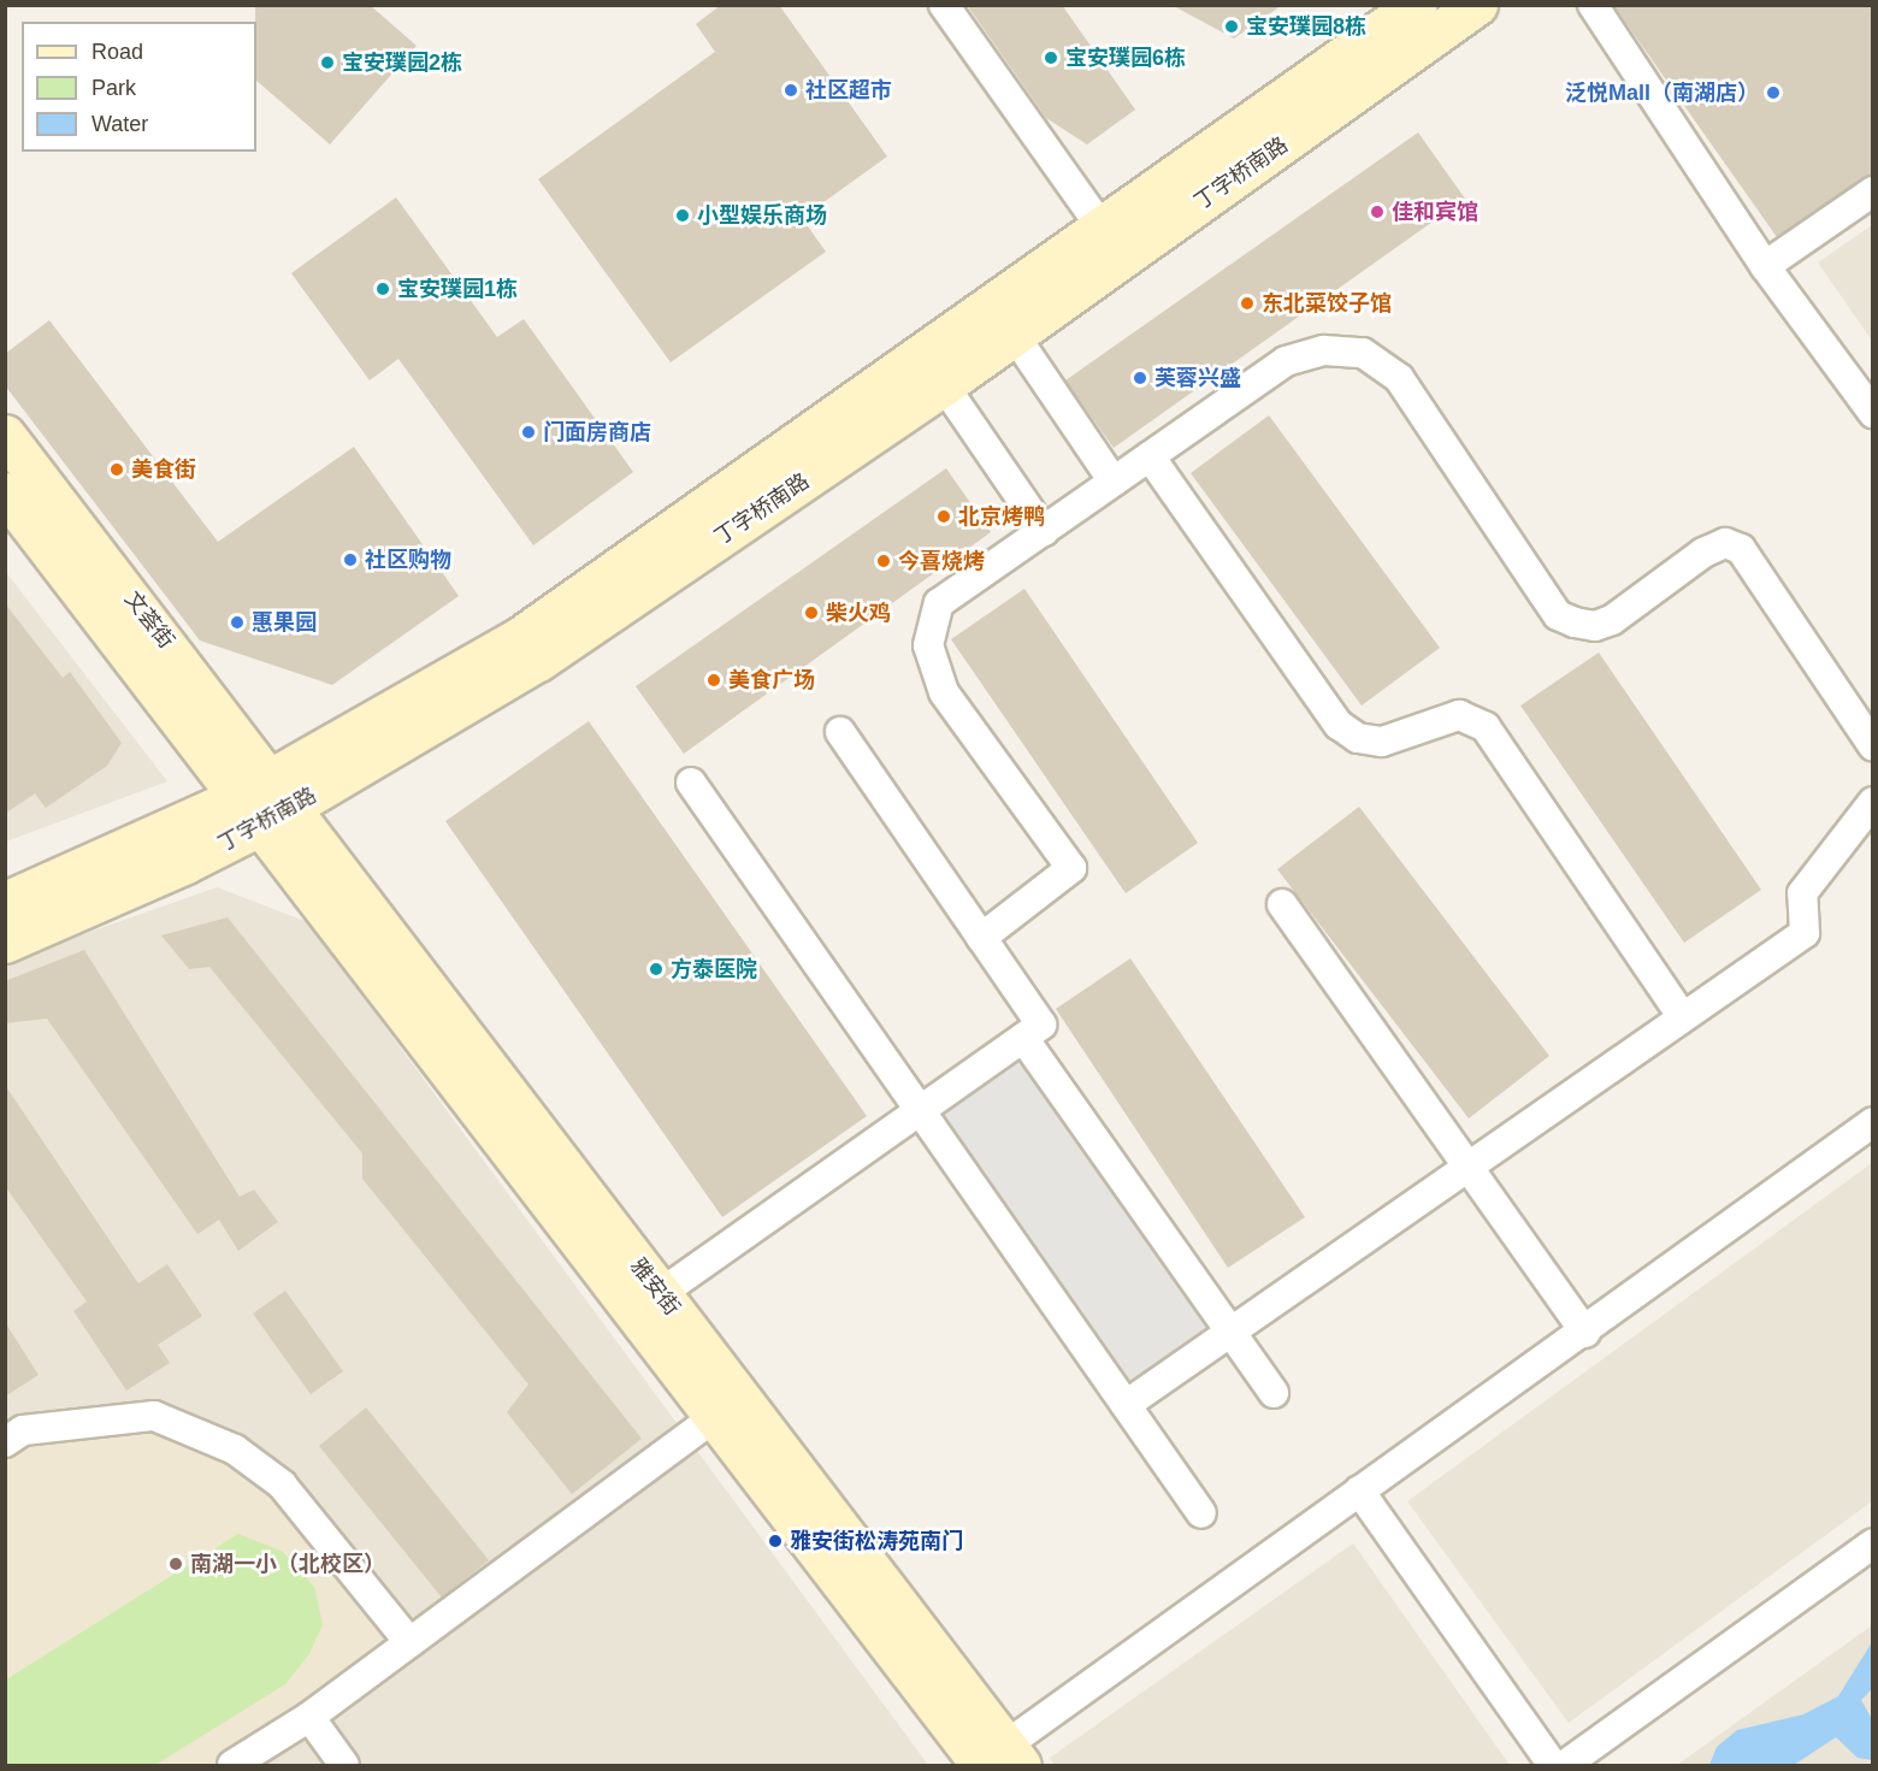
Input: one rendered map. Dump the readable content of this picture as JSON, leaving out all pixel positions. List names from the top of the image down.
{
  "streets": {
    "main road": ["丁字桥南路", "文荟街", "雅安街"]
  },
  "crossings": [
    ["丁字桥南路", "文荟街"],
    ["丁字桥南路", "雅安街"],
    ["文荟街", "雅安街"]
  ],
  "places": [
    "宝安璞园8栋",
    "宝安璞园6栋",
    "宝安璞园2栋",
    "社区超市",
    "泛悦Mall（南湖店）",
    "佳和宾馆",
    "小型娱乐商场",
    "宝安璞园1栋",
    "东北菜饺子馆",
    "芙蓉兴盛",
    "门面房商店",
    "美食街",
    "北京烤鸭",
    "社区购物",
    "今喜烧烤",
    "柴火鸡",
    "惠果园",
    "美食广场",
    "方泰医院",
    "雅安街松涛苑南门",
    "南湖一小（北校区）"
  ],
  "legend": ["Road", "Park", "Water"]
}
